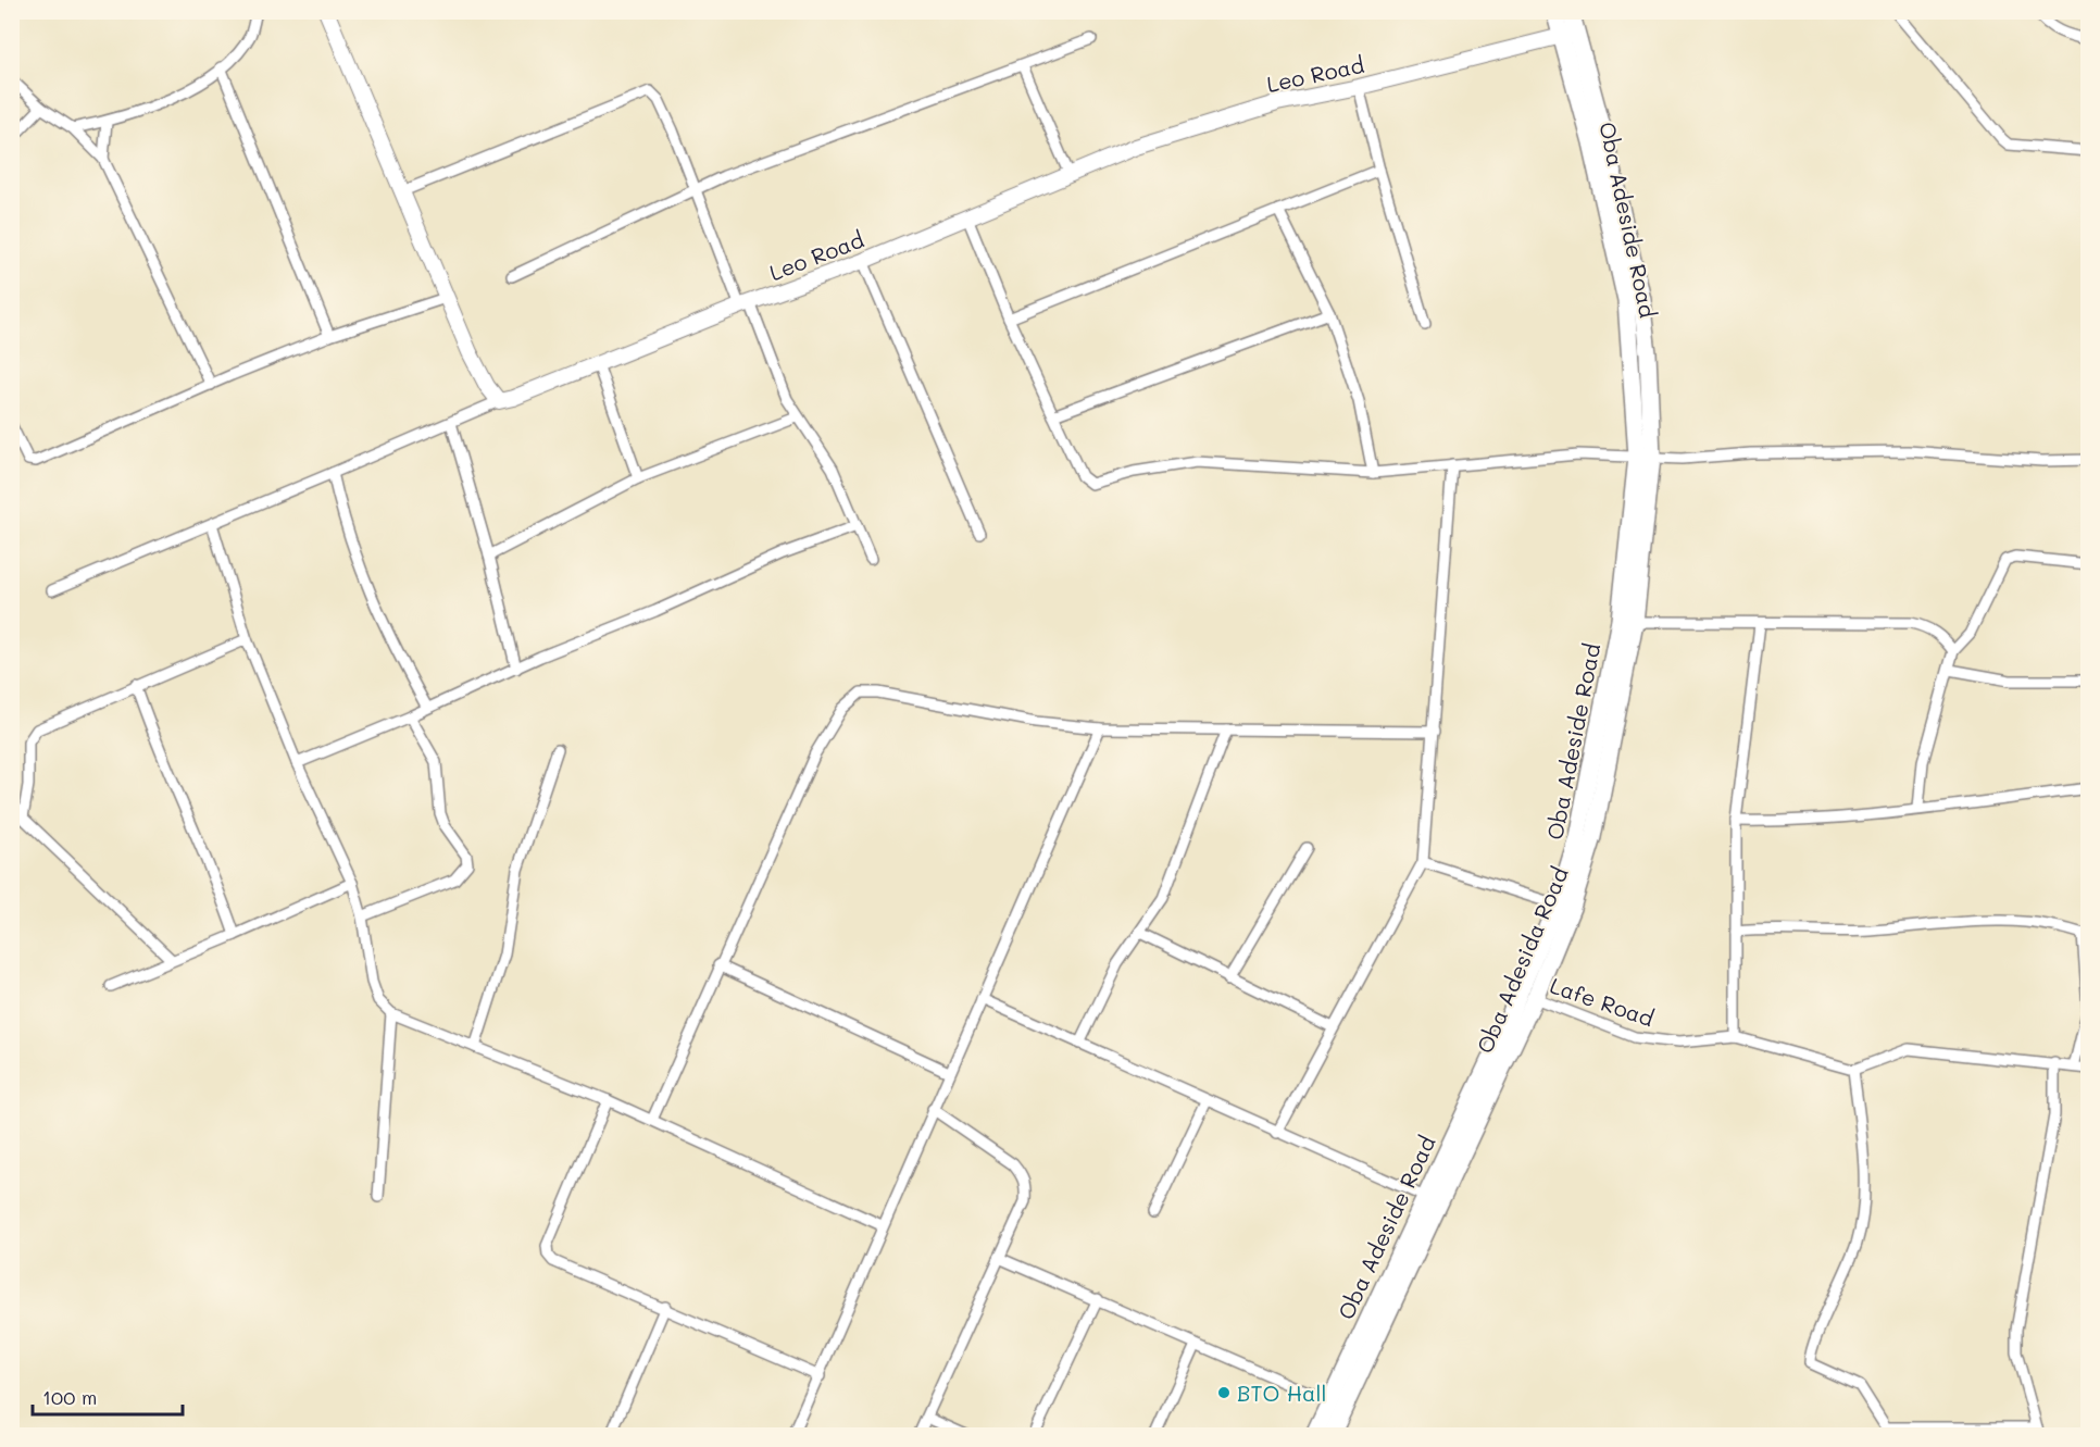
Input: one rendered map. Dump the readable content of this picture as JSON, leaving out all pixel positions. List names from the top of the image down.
{
  "streets": {
    "main road": ["Oba Adeside Road", "Oba Adesida Road"],
    "street": ["Leo Road", "Lafe Road"]
  },
  "crossings": [
    ["Leo Road", "Oba Adesida Road"],
    ["Oba Adeside Road", "Oba Adesida Road"],
    ["Oba Adesida Road", "Lafe Road"]
  ],
  "places": ["BTO Hall"],
  "scale_bar": "100 m"
}
